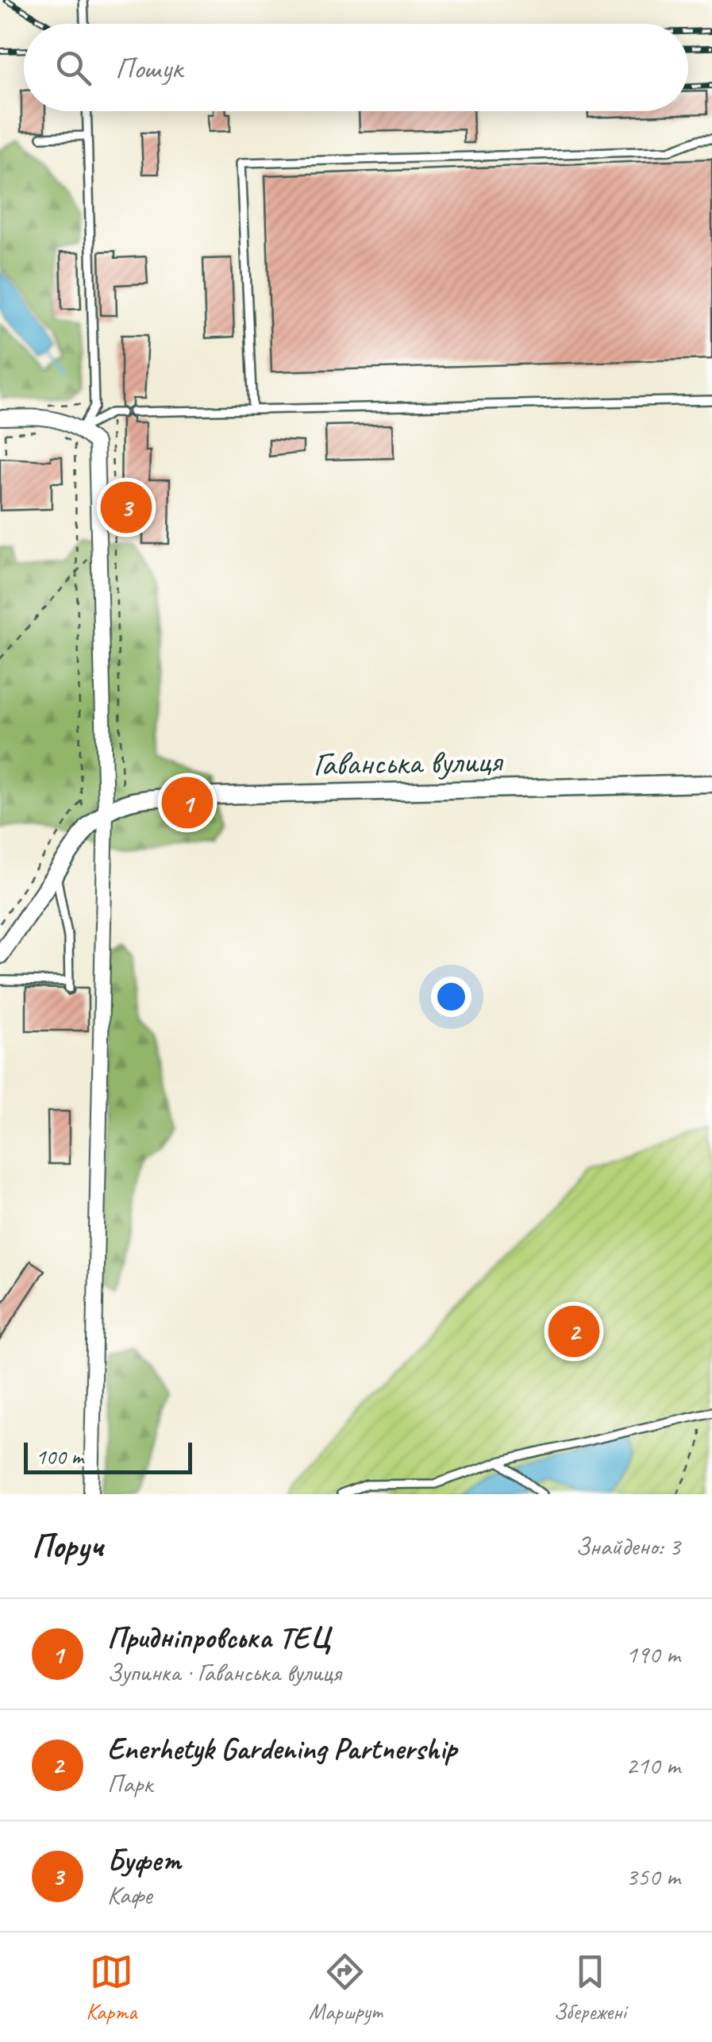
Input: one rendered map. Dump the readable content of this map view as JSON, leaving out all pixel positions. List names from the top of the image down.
{
  "streets": {
    "street": ["Гаванська вулиця"]
  },
  "scale_bar": "100 m",
  "page": {
    "search": "Пошук",
    "pins": ["3", "1", "2"],
    "scale": "100 m",
    "heading": ["Поруч", "Знайдено: 3"],
    "list": [
      {
        "mark": "1",
        "name": "Придніпровська ТЕЦ",
        "note": "Зупинка · Гаванська вулиця",
        "value": "190 m"
      },
      {
        "mark": "2",
        "name": "Enerhetyk Gardening Partnership",
        "note": "Парк",
        "value": "210 m"
      },
      {
        "mark": "3",
        "name": "Буфет",
        "note": "Кафе",
        "value": "350 m"
      }
    ],
    "nav": ["Карта", "Маршрут", "Збережені"]
  }
}
